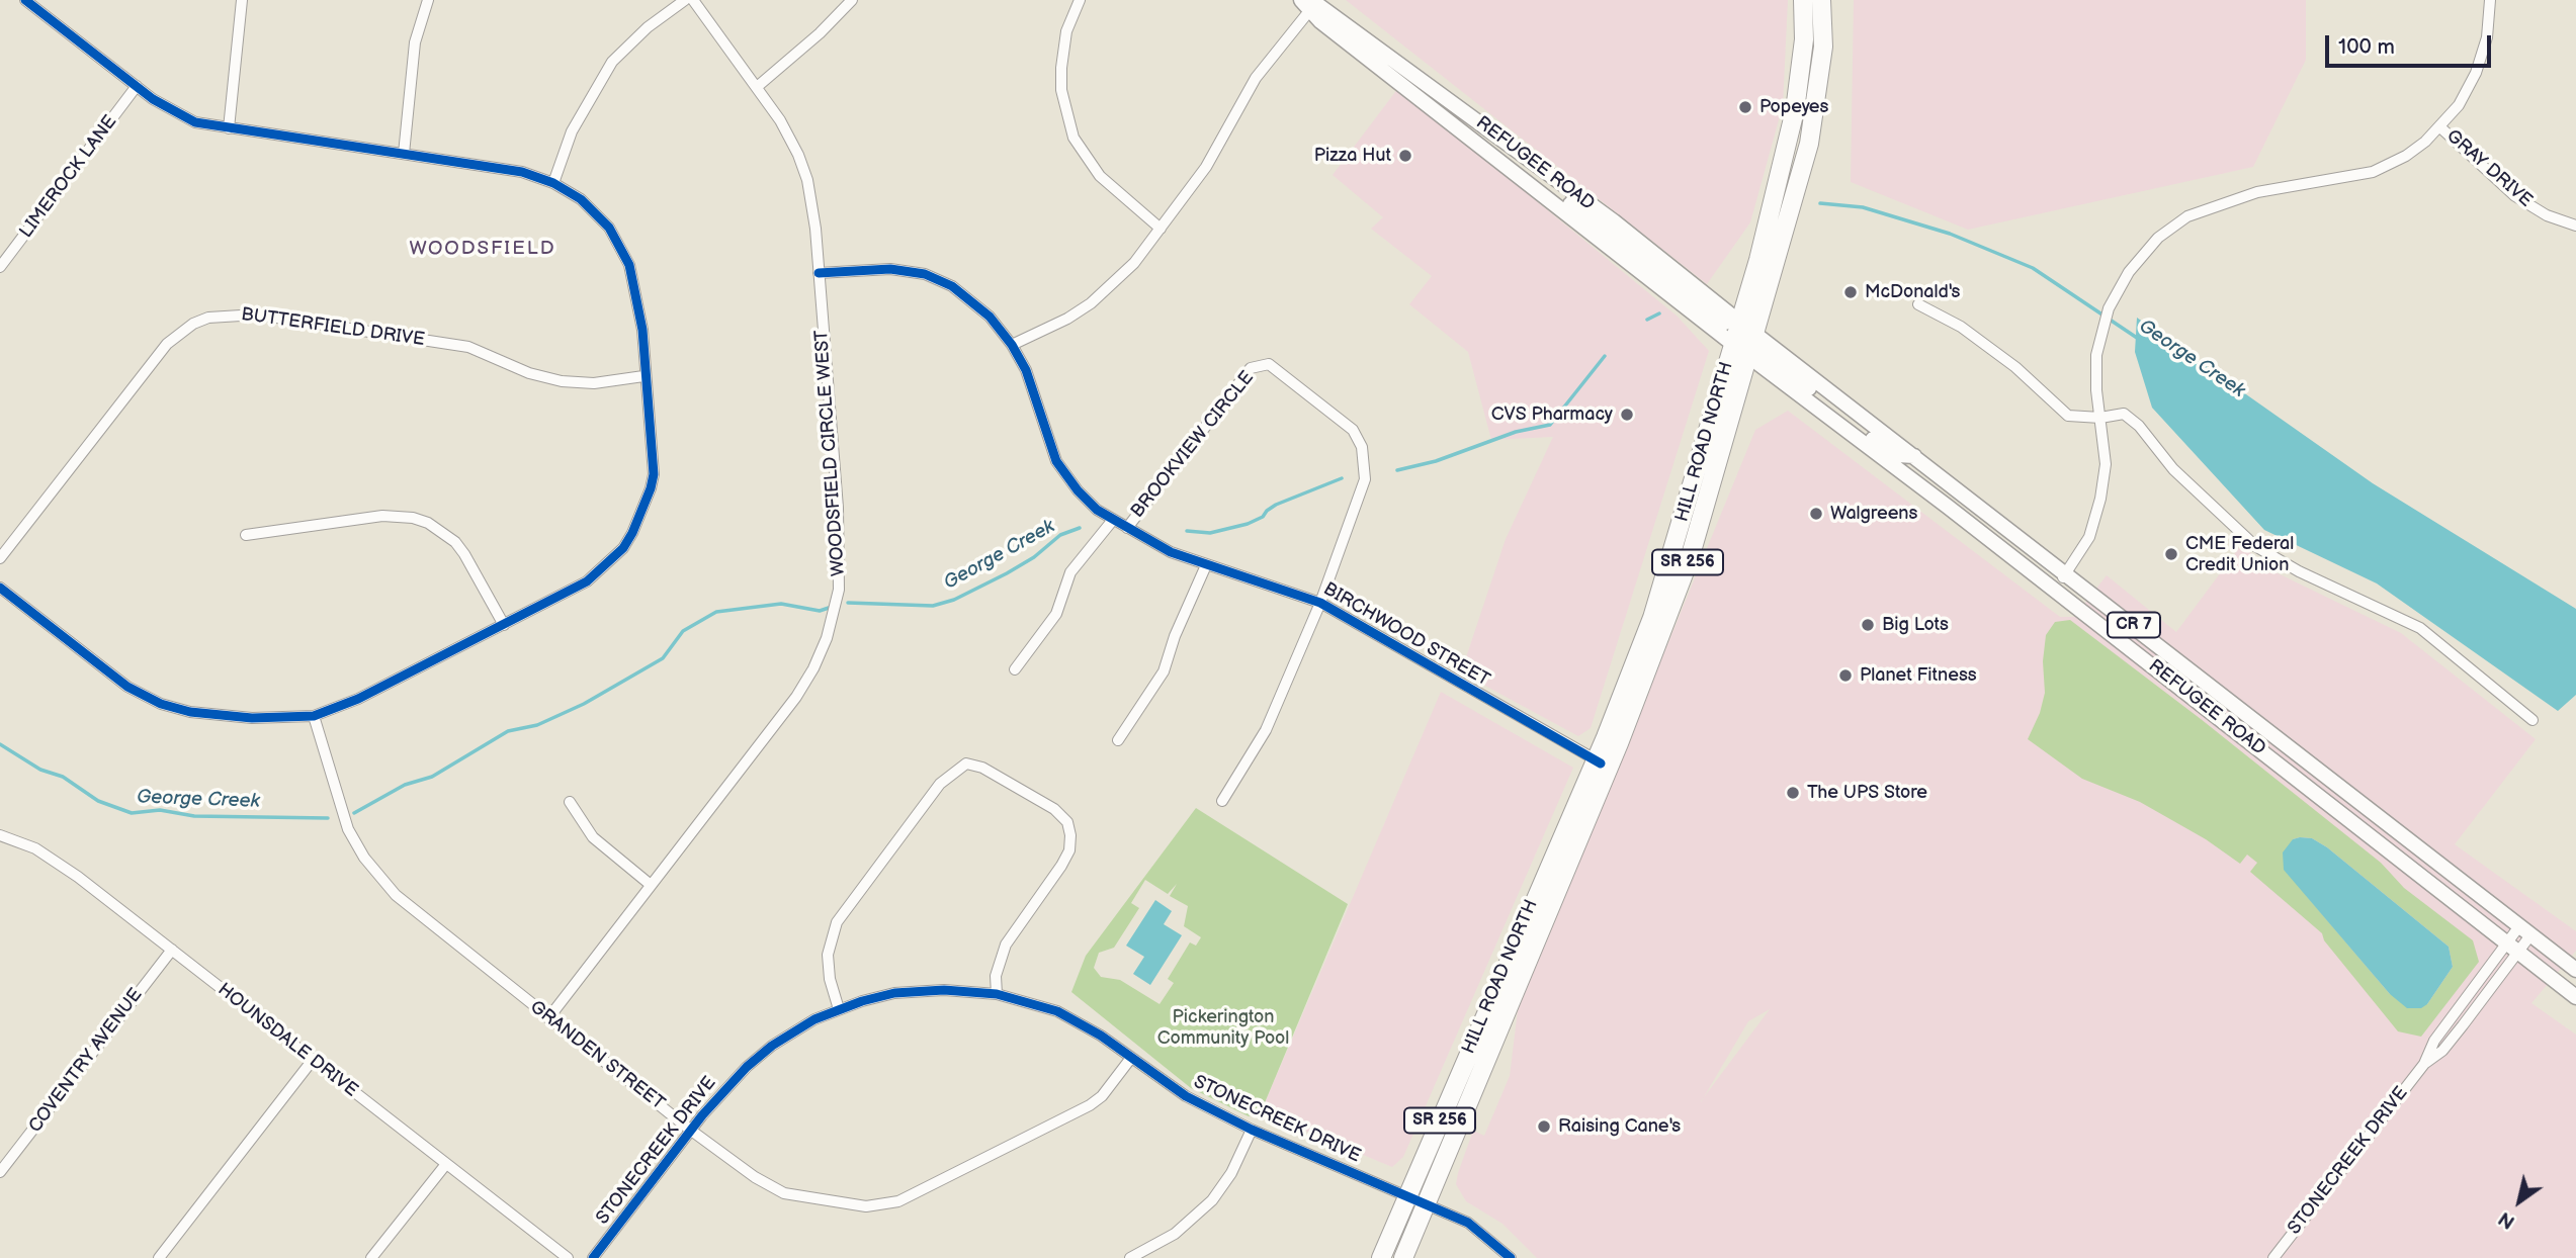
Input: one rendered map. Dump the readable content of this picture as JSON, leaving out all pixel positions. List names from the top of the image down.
{
  "streets": {
    "highway": ["HILL ROAD NORTH", "SR 256"],
    "main road": ["REFUGEE ROAD", "CR 7"],
    "street": [
      "GRAY DRIVE",
      "LIMEROCK LANE",
      "BUTTERFIELD DRIVE",
      "BROOKVIEW CIRCLE",
      "WOODSFIELD CIRCLE WEST",
      "BIRCHWOOD STREET",
      "HOUNSDALE DRIVE",
      "GRANDEN STREET",
      "COVENTRY AVENUE",
      "STONECREEK DRIVE"
    ]
  },
  "crossings": [
    ["REFUGEE ROAD", "HILL ROAD NORTH"],
    ["REFUGEE ROAD", "STONECREEK DRIVE"],
    ["HILL ROAD NORTH", "BIRCHWOOD STREET"],
    ["HILL ROAD NORTH", "STONECREEK DRIVE"],
    ["BROOKVIEW CIRCLE", "BIRCHWOOD STREET"],
    ["WOODSFIELD CIRCLE WEST", "BIRCHWOOD STREET"],
    ["WOODSFIELD CIRCLE WEST", "GRANDEN STREET"],
    ["HOUNSDALE DRIVE", "COVENTRY AVENUE"],
    ["GRANDEN STREET", "STONECREEK DRIVE"]
  ],
  "districts": ["WOODSFIELD"],
  "water": ["George Creek"],
  "parks": ["Pickerington Community Pool"],
  "places": [
    "Popeyes",
    "Pizza Hut",
    "McDonald's",
    "CVS Pharmacy",
    "Walgreens",
    "CME Federal Credit Union",
    "Big Lots",
    "Planet Fitness",
    "The UPS Store",
    "Raising Cane's"
  ],
  "scale_bar": "100 m",
  "north": "bottom left"
}
